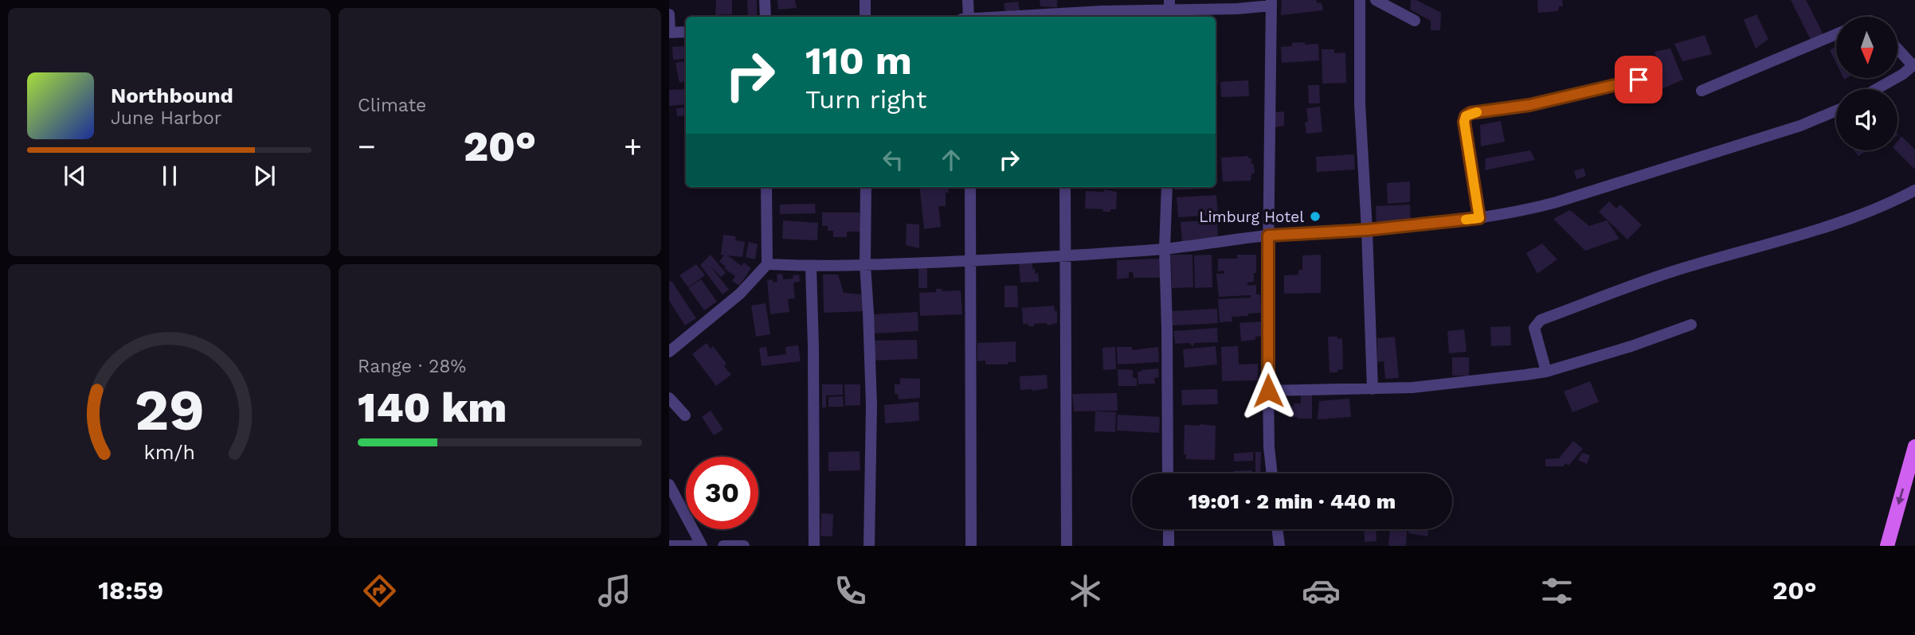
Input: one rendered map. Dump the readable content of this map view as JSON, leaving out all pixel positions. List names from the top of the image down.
{
  "places": ["Limburg Hotel"],
  "north": "bottom",
  "page": {
    "tile": [
      "Climate",
      ["Range · 28%", "140 km"]
    ],
    "turn": ["110 m", "Turn right"],
    "song": ["Northbound", "June Harbor"],
    "heat": ["−", "20°", "+"],
    "limit": "30",
    "trip": "19:01 · 2 min · 440 m",
    "tabs": ["18:59", "20°"],
    "gauge": ["29", "km/h"]
  }
}
